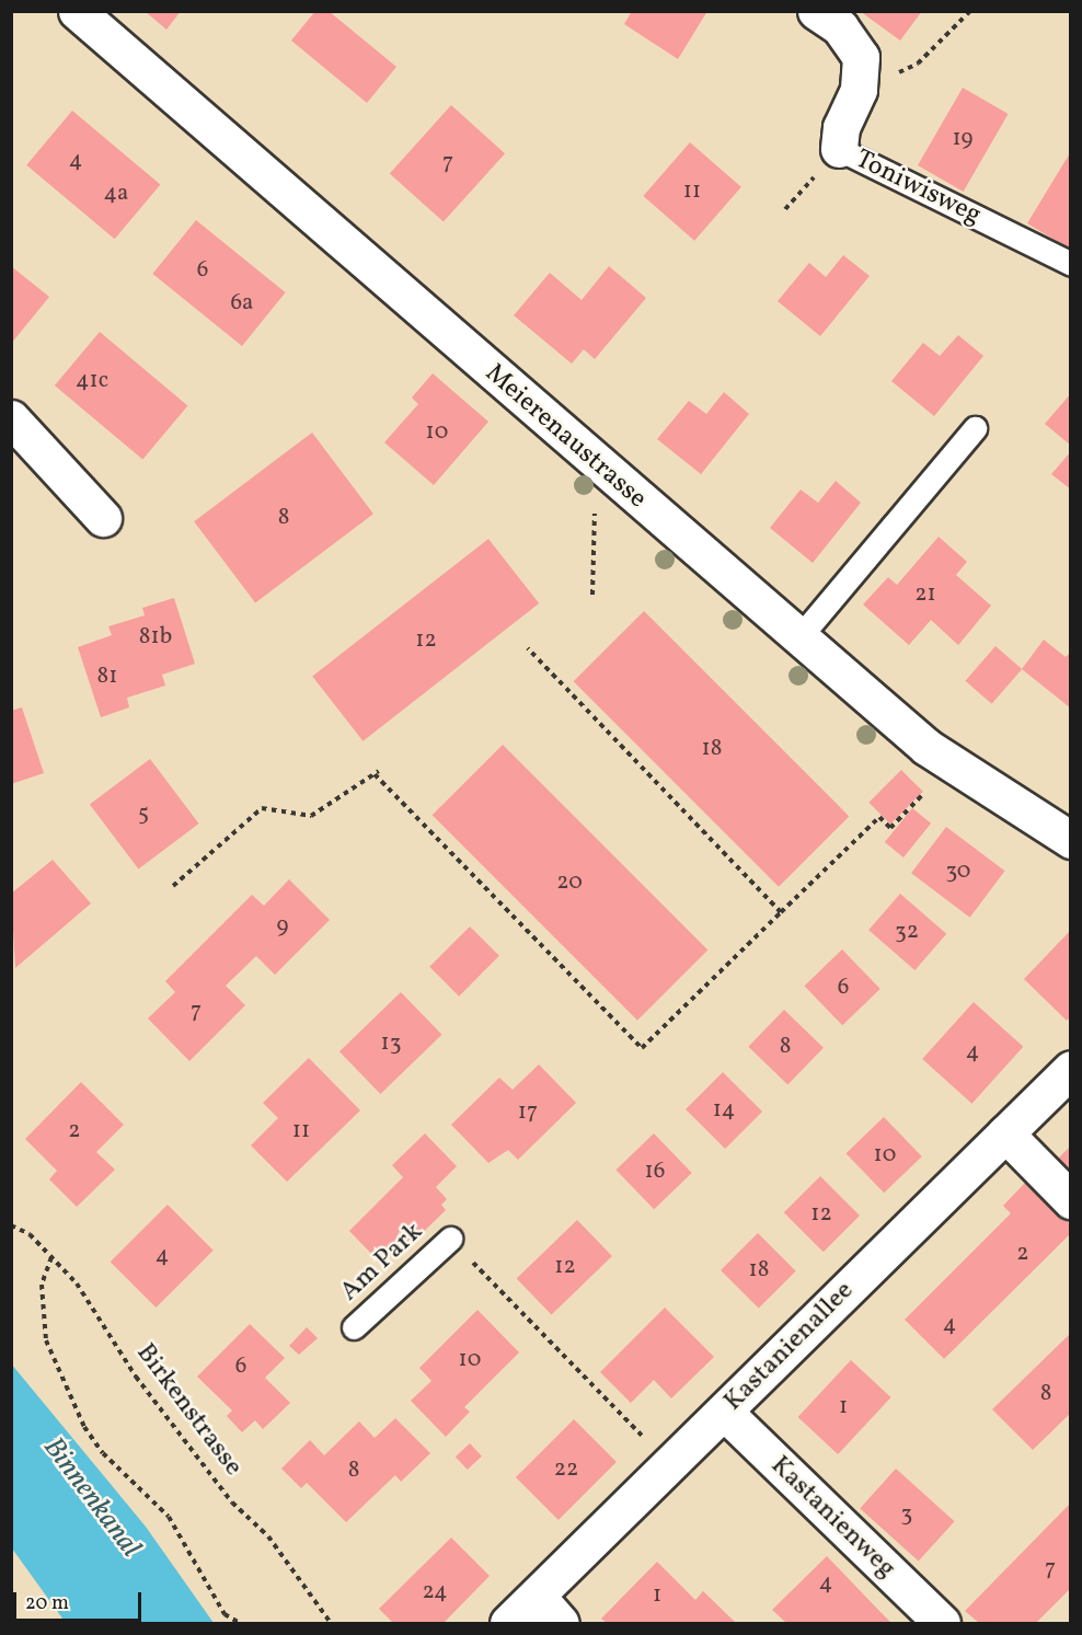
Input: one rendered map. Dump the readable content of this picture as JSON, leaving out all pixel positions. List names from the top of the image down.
{
  "streets": {
    "street": [
      "Toniwisweg",
      "Meierenaustrasse",
      "Kastanienallee",
      "Kastanienweg"
    ],
    "lane": ["Am Park"],
    "path": ["Birkenstrasse"]
  },
  "crossings": [
    ["Kastanienallee", "Kastanienweg"]
  ],
  "water": ["Binnenkanal"],
  "house_numbers": [
    "19",
    "4",
    "7",
    "11",
    "4a",
    "6",
    "6a",
    "41c",
    "10",
    "8",
    "21",
    "81b",
    "12",
    "81",
    "18",
    "5",
    "30",
    "20",
    "9",
    "32",
    "6",
    "7",
    "13",
    "8",
    "4",
    "14",
    "17",
    "2",
    "11",
    "10",
    "16",
    "12",
    "2",
    "4",
    "12",
    "18",
    "4",
    "10",
    "6",
    "8",
    "1",
    "22",
    "8",
    "3",
    "7",
    "4",
    "24",
    "1"
  ],
  "scale_bar": "20 m"
}
